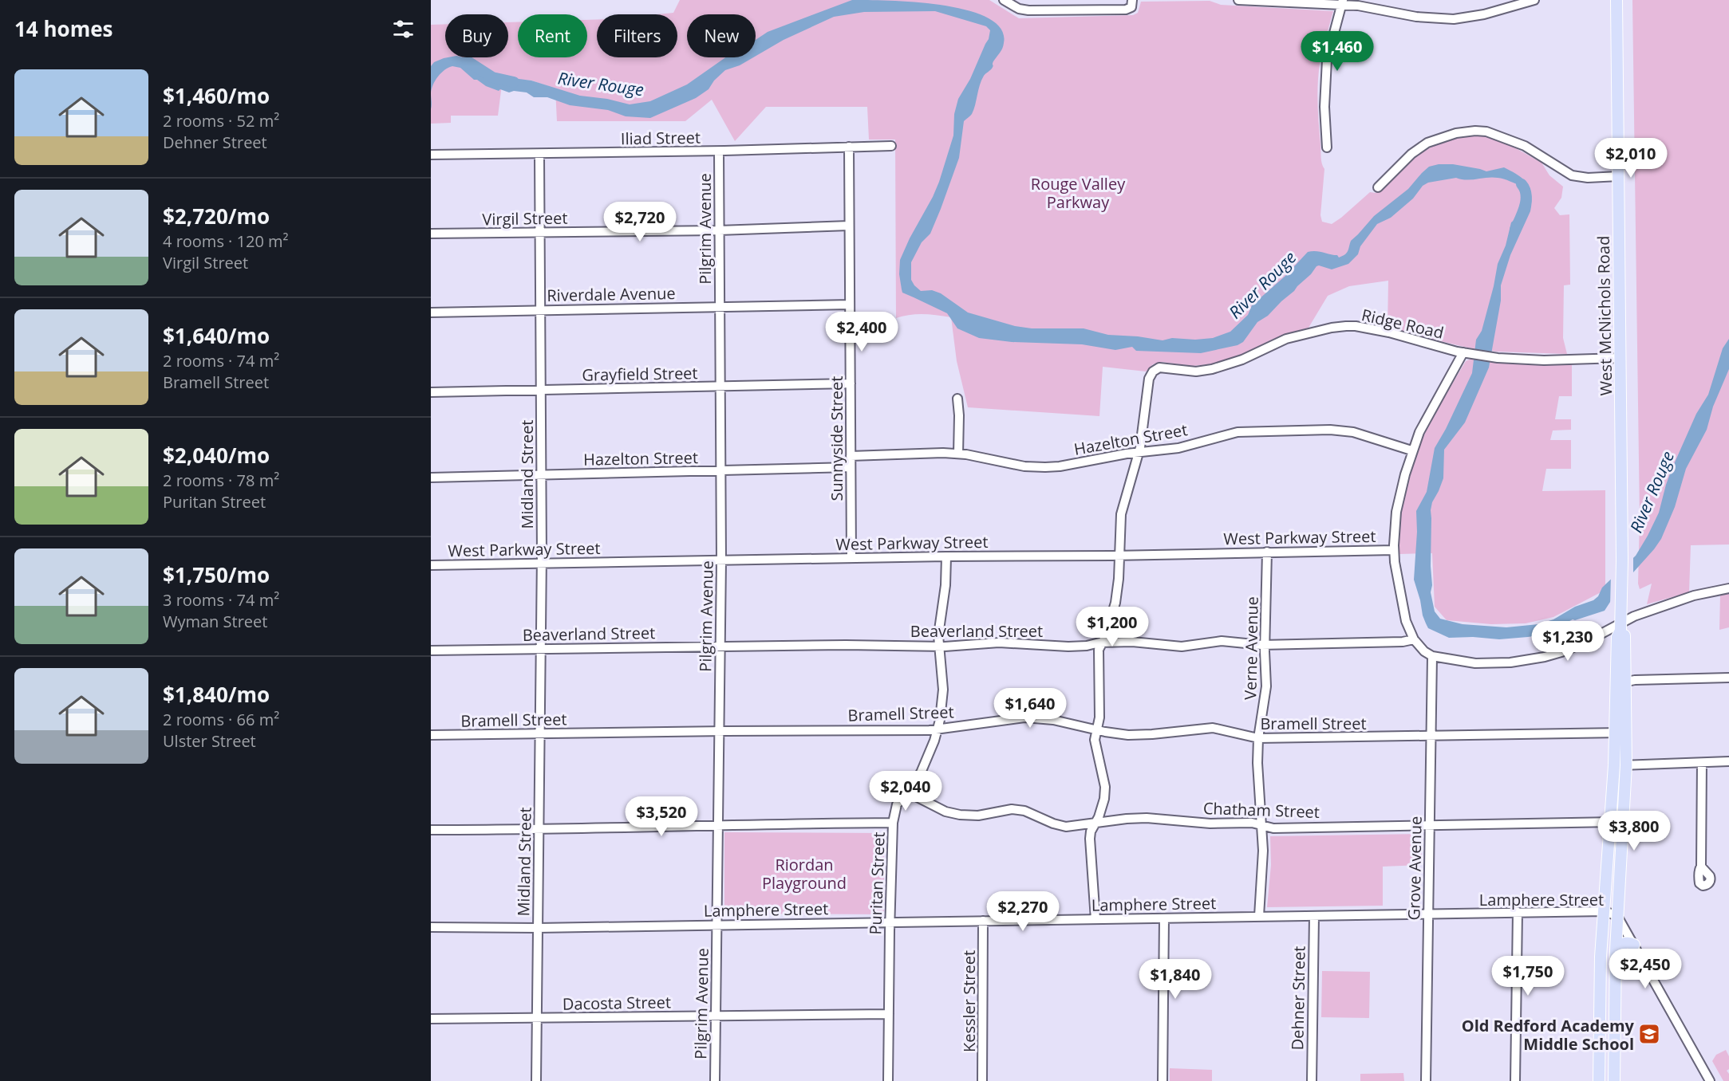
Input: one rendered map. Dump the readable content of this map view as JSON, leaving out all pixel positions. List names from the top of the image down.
{
  "streets": {
    "main road": ["West McNichols Road"],
    "street": [
      "Iliad Street",
      "Virgil Street",
      "Pilgrim Avenue",
      "Riverdale Avenue",
      "Ridge Road",
      "Grayfield Street",
      "Sunnyside Street",
      "Hazelton Street",
      "Midland Street",
      "West Parkway Street",
      "Beaverland Street",
      "Verne Avenue",
      "Bramell Street",
      "Chatham Street",
      "Grove Avenue",
      "Puritan Street",
      "Lamphere Street",
      "Dehner Street",
      "Kessler Street",
      "Dacosta Street"
    ]
  },
  "crossings": [
    ["Iliad Street", "Pilgrim Avenue"],
    ["Iliad Street", "Sunnyside Street"],
    ["Iliad Street", "Midland Street"],
    ["Virgil Street", "Pilgrim Avenue"],
    ["Virgil Street", "Sunnyside Street"],
    ["Virgil Street", "Midland Street"],
    ["Pilgrim Avenue", "Riverdale Avenue"],
    ["Pilgrim Avenue", "Grayfield Street"],
    ["Pilgrim Avenue", "Hazelton Street"],
    ["Pilgrim Avenue", "West Parkway Street"],
    ["Pilgrim Avenue", "Beaverland Street"],
    ["Pilgrim Avenue", "Bramell Street"],
    ["Pilgrim Avenue", "Lamphere Street"],
    ["Pilgrim Avenue", "Dacosta Street"],
    ["Riverdale Avenue", "Sunnyside Street"],
    ["Riverdale Avenue", "Midland Street"],
    ["West McNichols Road", "Ridge Road"],
    ["West McNichols Road", "Bramell Street"],
    ["West McNichols Road", "Chatham Street"],
    ["West McNichols Road", "Lamphere Street"],
    ["Ridge Road", "Hazelton Street"],
    ["Grayfield Street", "Sunnyside Street"],
    ["Grayfield Street", "Midland Street"],
    ["Sunnyside Street", "Hazelton Street"],
    ["Sunnyside Street", "West Parkway Street"],
    ["Hazelton Street", "Midland Street"],
    ["Midland Street", "West Parkway Street"],
    ["Midland Street", "Beaverland Street"],
    ["Midland Street", "Bramell Street"],
    ["Midland Street", "Lamphere Street"],
    ["Midland Street", "Dacosta Street"],
    ["West Parkway Street", "Verne Avenue"],
    ["West Parkway Street", "Puritan Street"],
    ["Beaverland Street", "Verne Avenue"],
    ["Beaverland Street", "Puritan Street"],
    ["Verne Avenue", "Bramell Street"],
    ["Verne Avenue", "Chatham Street"],
    ["Verne Avenue", "Lamphere Street"],
    ["Bramell Street", "Grove Avenue"],
    ["Bramell Street", "Puritan Street"],
    ["Chatham Street", "Grove Avenue"],
    ["Chatham Street", "Puritan Street"],
    ["Grove Avenue", "Lamphere Street"],
    ["Puritan Street", "Lamphere Street"],
    ["Puritan Street", "Dacosta Street"],
    ["Lamphere Street", "Dehner Street"],
    ["Lamphere Street", "Kessler Street"]
  ],
  "water": ["River Rouge"],
  "parks": ["Rouge Valley Parkway", "Riordan Playground"],
  "places": {
    "school or university": ["Old Redford Academy Middle School"]
  },
  "page": {
    "heading": "14 homes",
    "chip": [
      "Buy",
      "Rent",
      "Filters",
      "New"
    ],
    "price": [
      "$1,460",
      "$2,010",
      "$2,720",
      "$2,400",
      "$1,200",
      "$1,230",
      "$1,640",
      "$2,040",
      "$3,520",
      "$3,800",
      "$2,270",
      "$2,450",
      "$1,750",
      "$1,840"
    ],
    "list": [
      {
        "name": "$1,460/mo",
        "note": "2 rooms · 52 m² · Dehner Street"
      },
      {
        "name": "$2,720/mo",
        "note": "4 rooms · 120 m² · Virgil Street"
      },
      {
        "name": "$1,640/mo",
        "note": "2 rooms · 74 m² · Bramell Street"
      },
      {
        "name": "$2,040/mo",
        "note": "2 rooms · 78 m² · Puritan Street"
      },
      {
        "name": "$1,750/mo",
        "note": "3 rooms · 74 m² · Wyman Street"
      },
      {
        "name": "$1,840/mo",
        "note": "2 rooms · 66 m² · Ulster Street"
      }
    ]
  }
}
